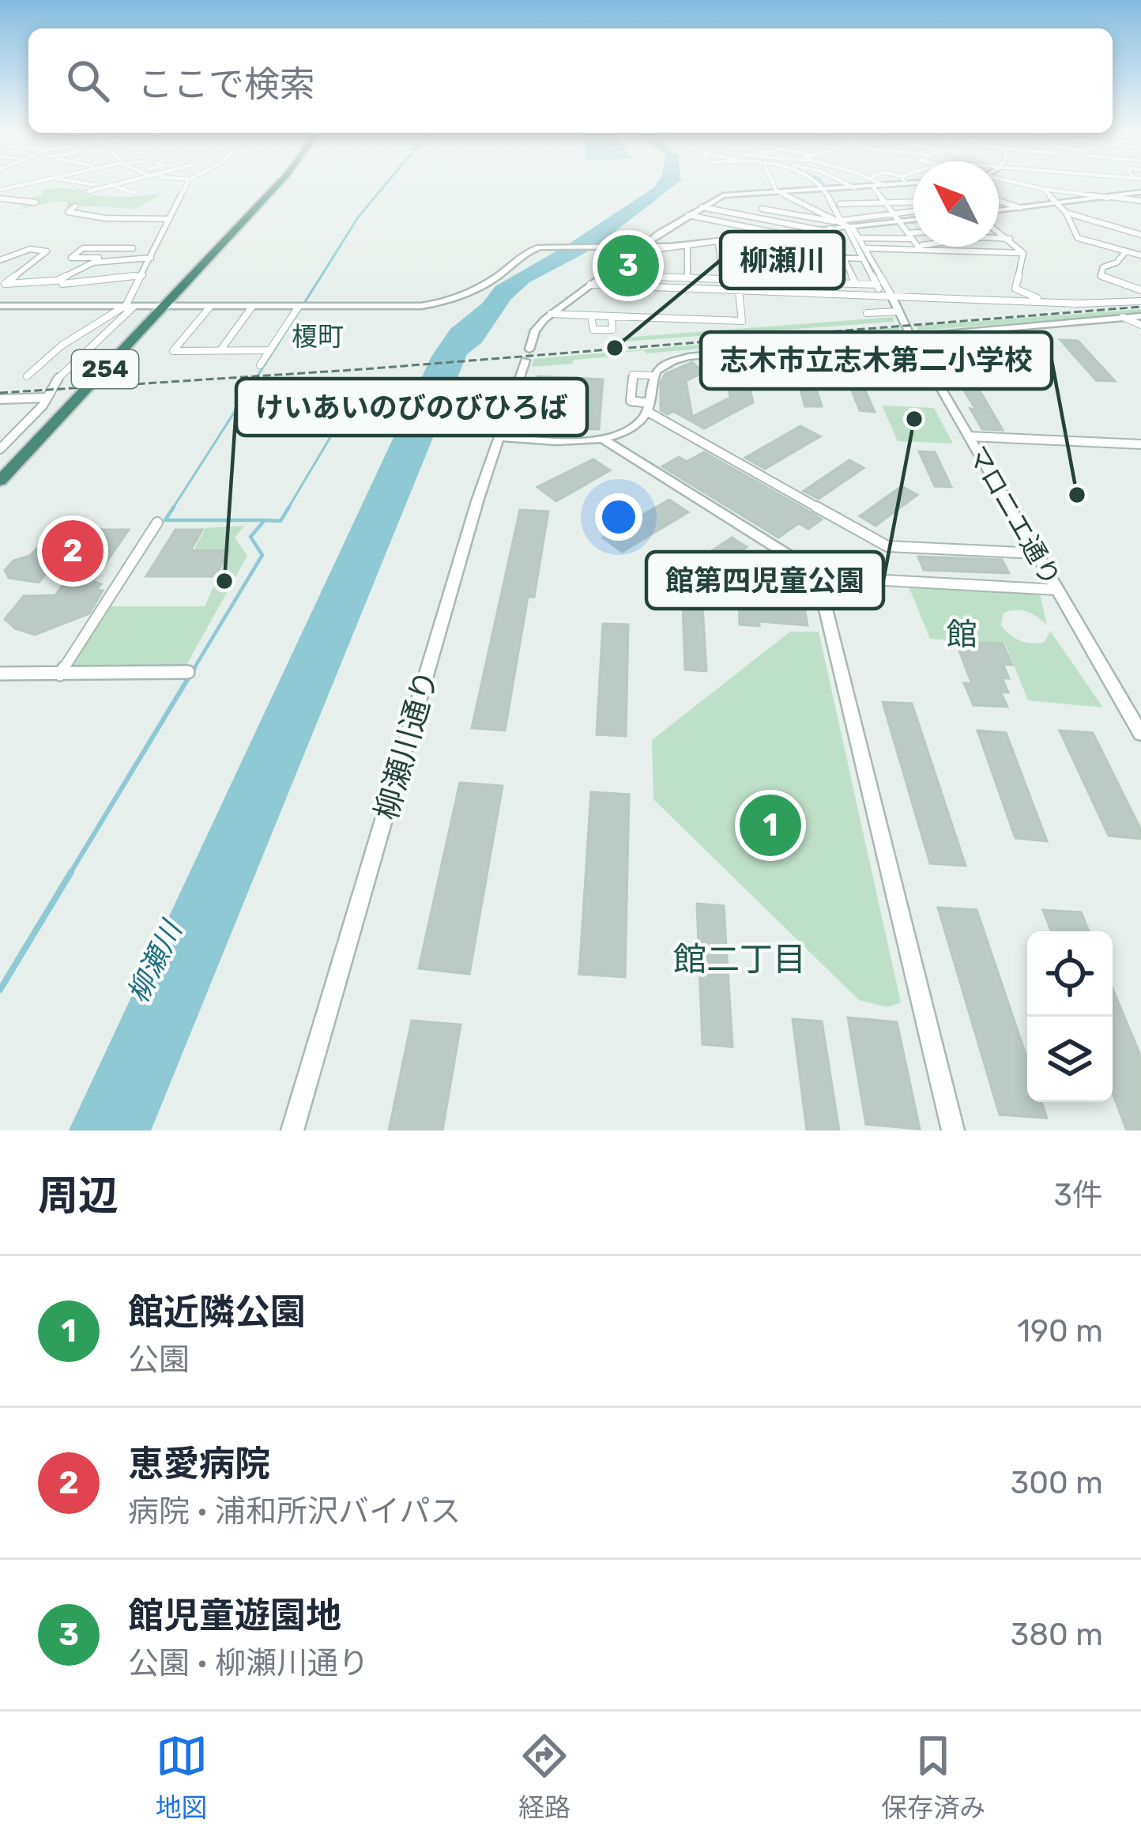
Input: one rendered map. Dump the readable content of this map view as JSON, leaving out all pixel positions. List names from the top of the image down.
{
  "streets": {
    "highway": ["254"],
    "street": ["マロニエ通り", "柳瀬川通り"]
  },
  "districts": ["榎町", "館", "館二丁目"],
  "water": ["柳瀬川"],
  "places": [
    "柳瀬川",
    "館第四児童公園",
    "志木市立志木第二小学校",
    "けいあいのびのびひろば"
  ],
  "north": "top left",
  "page": {
    "search": "ここで検索",
    "pins": ["3", "2", "1"],
    "heading": ["周辺", "3件"],
    "list": [
      {
        "mark": "1",
        "name": "館近隣公園",
        "note": "公園",
        "value": "190 m"
      },
      {
        "mark": "2",
        "name": "恵愛病院",
        "note": "病院 · 浦和所沢バイパス",
        "value": "300 m"
      },
      {
        "mark": "3",
        "name": "館児童遊園地",
        "note": "公園 · 柳瀬川通り",
        "value": "380 m"
      }
    ],
    "nav": ["地図", "経路", "保存済み"]
  }
}
